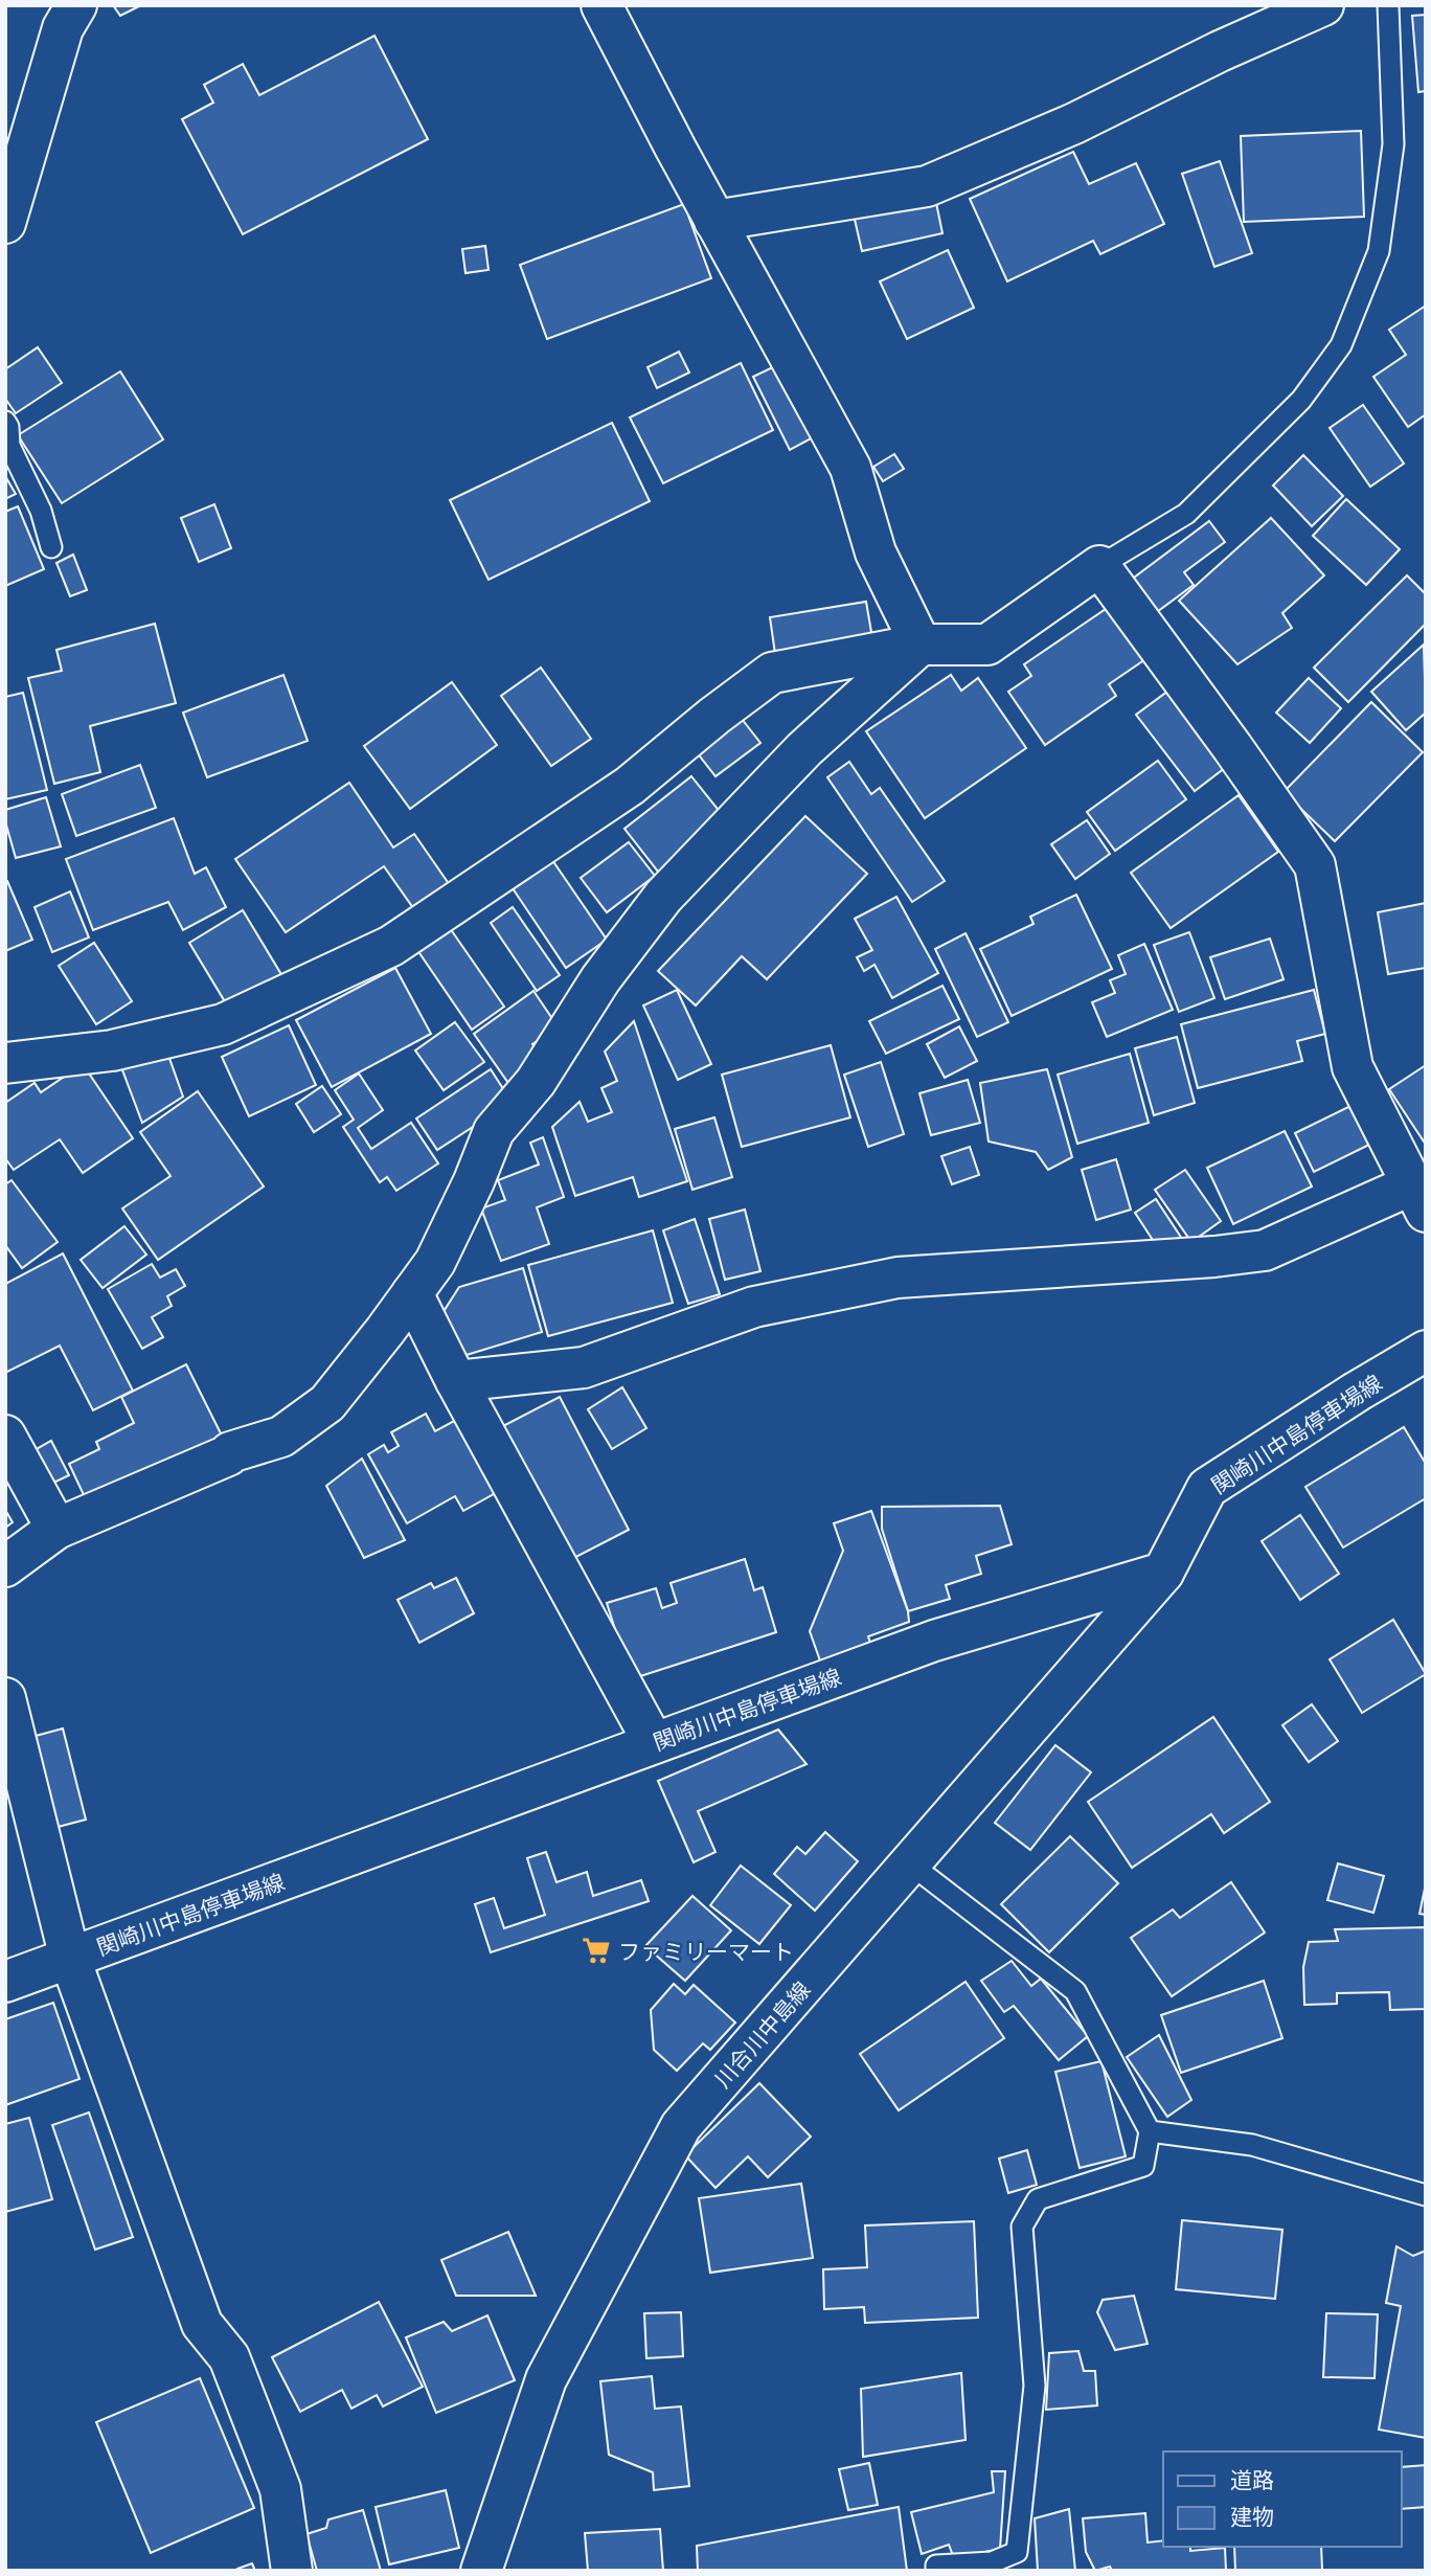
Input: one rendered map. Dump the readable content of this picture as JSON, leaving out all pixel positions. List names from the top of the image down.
{
  "streets": {
    "street": ["関崎川中島停車場線", "川合川中島線"]
  },
  "crossings": [
    ["関崎川中島停車場線", "川合川中島線"]
  ],
  "places": {
    "supermarket": ["ファミリーマート"]
  },
  "legend": ["道路", "建物"]
}
